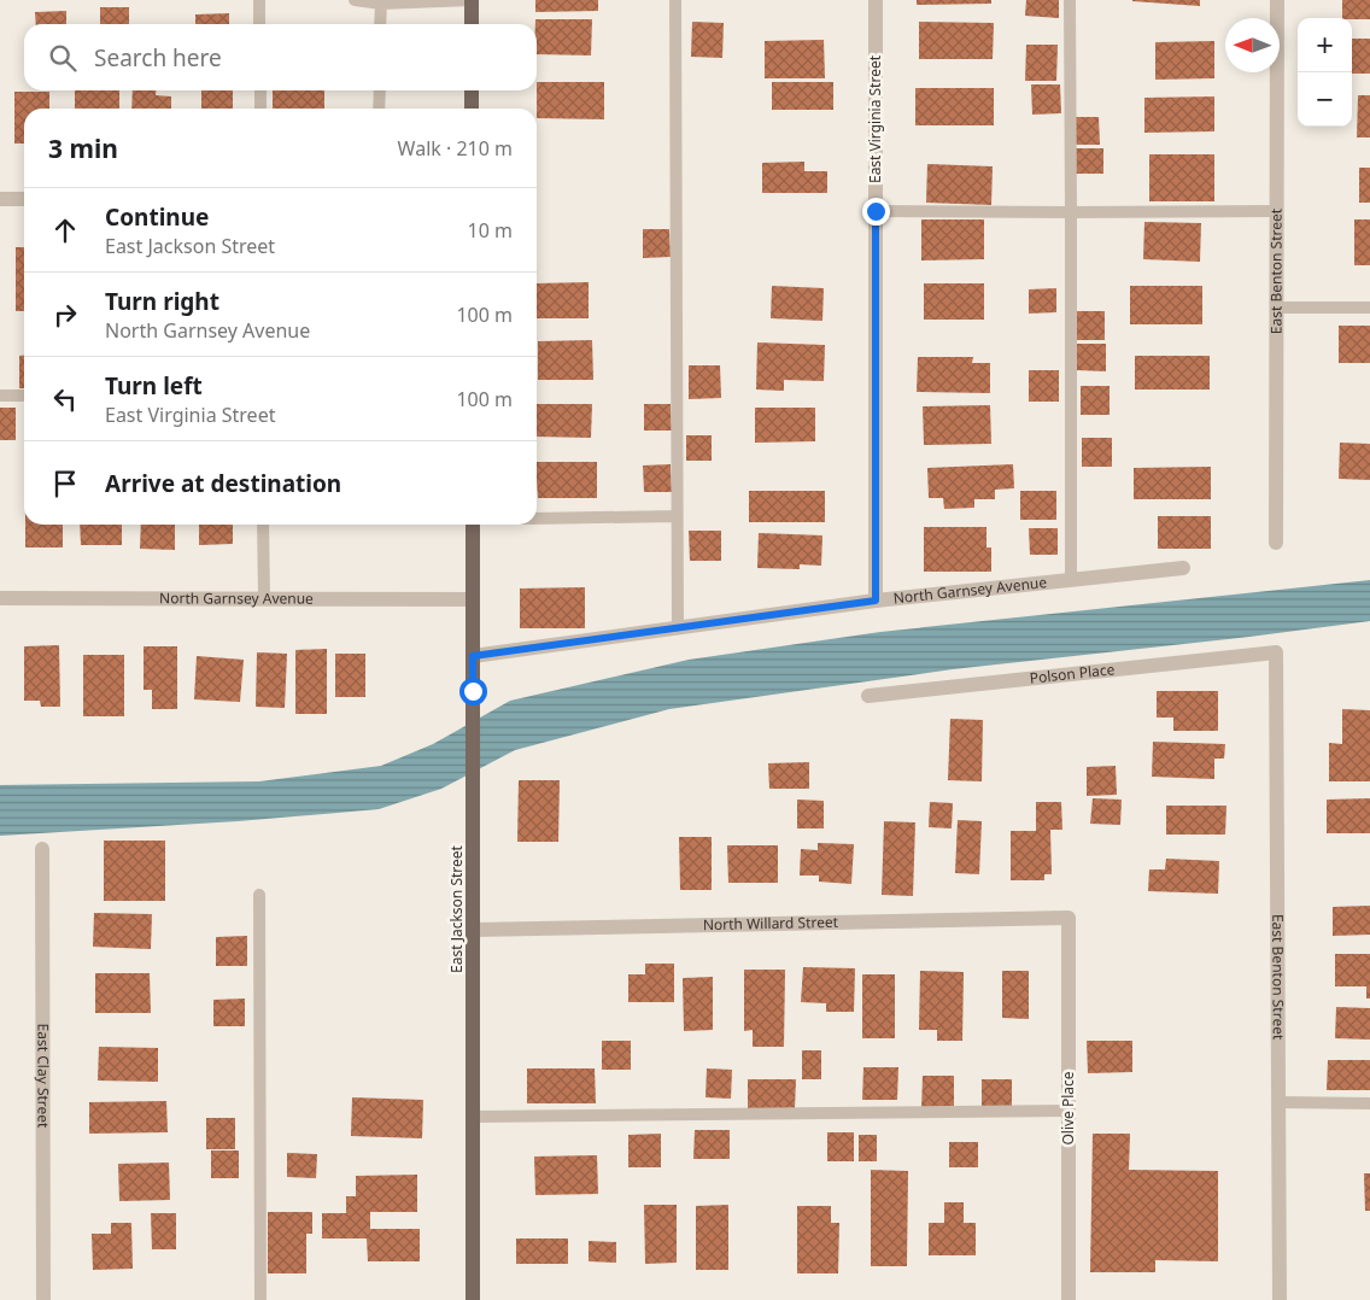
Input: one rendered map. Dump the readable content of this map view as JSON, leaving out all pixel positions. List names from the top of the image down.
{
  "streets": {
    "main road": ["East Jackson Street"],
    "street": [
      "East Virginia Street",
      "East Benton Street",
      "North Garnsey Avenue",
      "Polson Place",
      "North Willard Street",
      "East Clay Street",
      "Olive Place"
    ]
  },
  "crossings": [
    ["East Virginia Street", "North Garnsey Avenue"],
    ["East Benton Street", "Polson Place"],
    ["North Garnsey Avenue", "East Jackson Street"],
    ["East Jackson Street", "North Willard Street"],
    ["North Willard Street", "Olive Place"]
  ],
  "north": "left",
  "page": {
    "map_buttons": ["+", "−"],
    "search": "Search here",
    "heading": ["3 min", "Walk · 210 m"],
    "list": [
      ["Continue", "East Jackson Street", "10 m"],
      ["Turn right", "North Garnsey Avenue", "100 m"],
      ["Turn left", "East Virginia Street", "100 m"],
      "Arrive at destination"
    ]
  }
}
